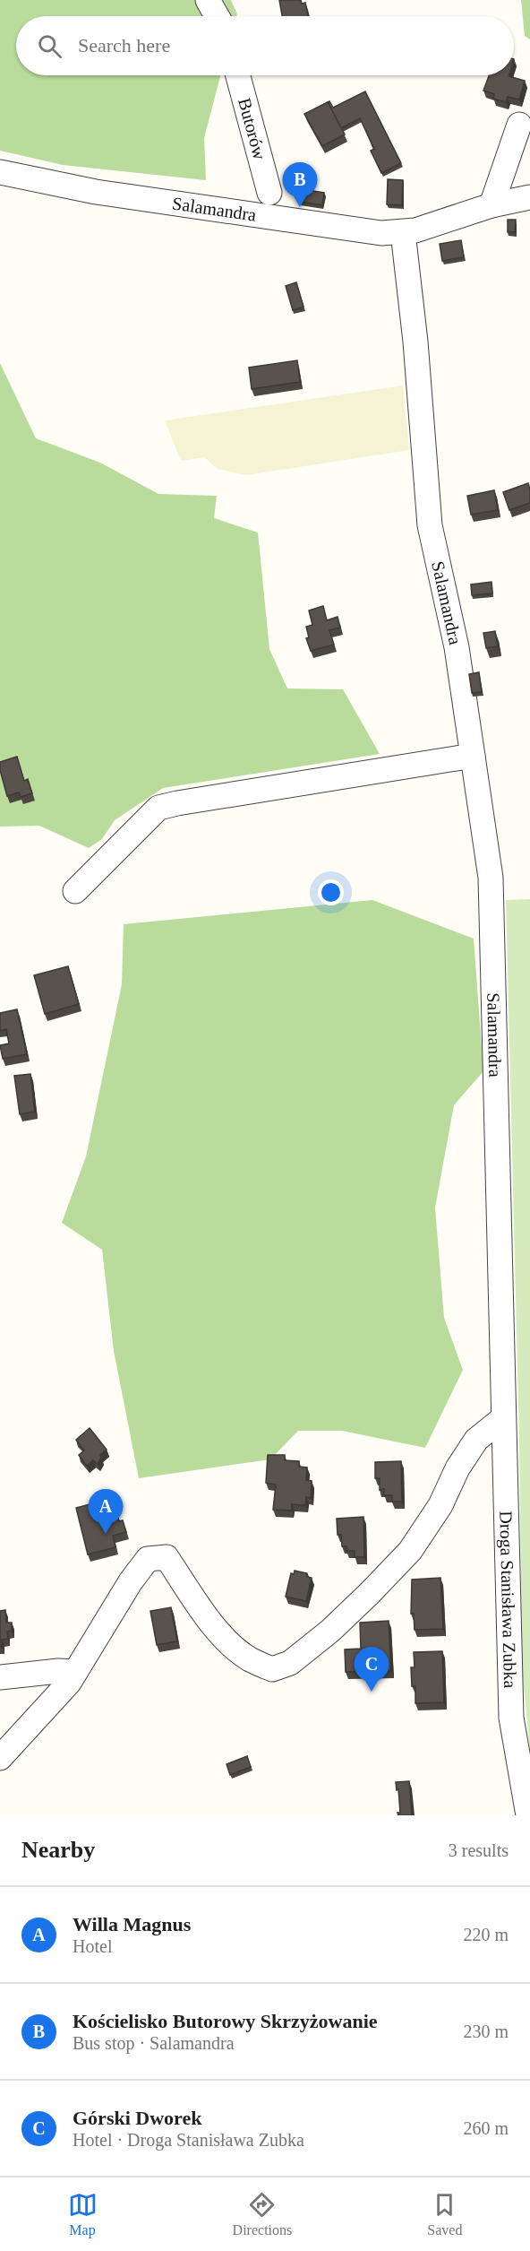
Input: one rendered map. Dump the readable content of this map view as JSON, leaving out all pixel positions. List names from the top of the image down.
{
  "streets": {
    "street": ["Butorów", "Salamandra", "Droga Stanisława Zubka"]
  },
  "crossings": [
    ["Butorów", "Salamandra"],
    ["Salamandra", "Droga Stanisława Zubka"]
  ],
  "page": {
    "search": "Search here",
    "pins": ["B", "A", "C"],
    "heading": ["Nearby", "3 results"],
    "list": [
      {
        "mark": "A",
        "name": "Willa Magnus",
        "note": "Hotel",
        "value": "220 m"
      },
      {
        "mark": "B",
        "name": "Kościelisko Butorowy Skrzyżowanie",
        "note": "Bus stop · Salamandra",
        "value": "230 m"
      },
      {
        "mark": "C",
        "name": "Górski Dworek",
        "note": "Hotel · Droga Stanisława Zubka",
        "value": "260 m"
      }
    ],
    "nav": ["Map", "Directions", "Saved"]
  }
}
